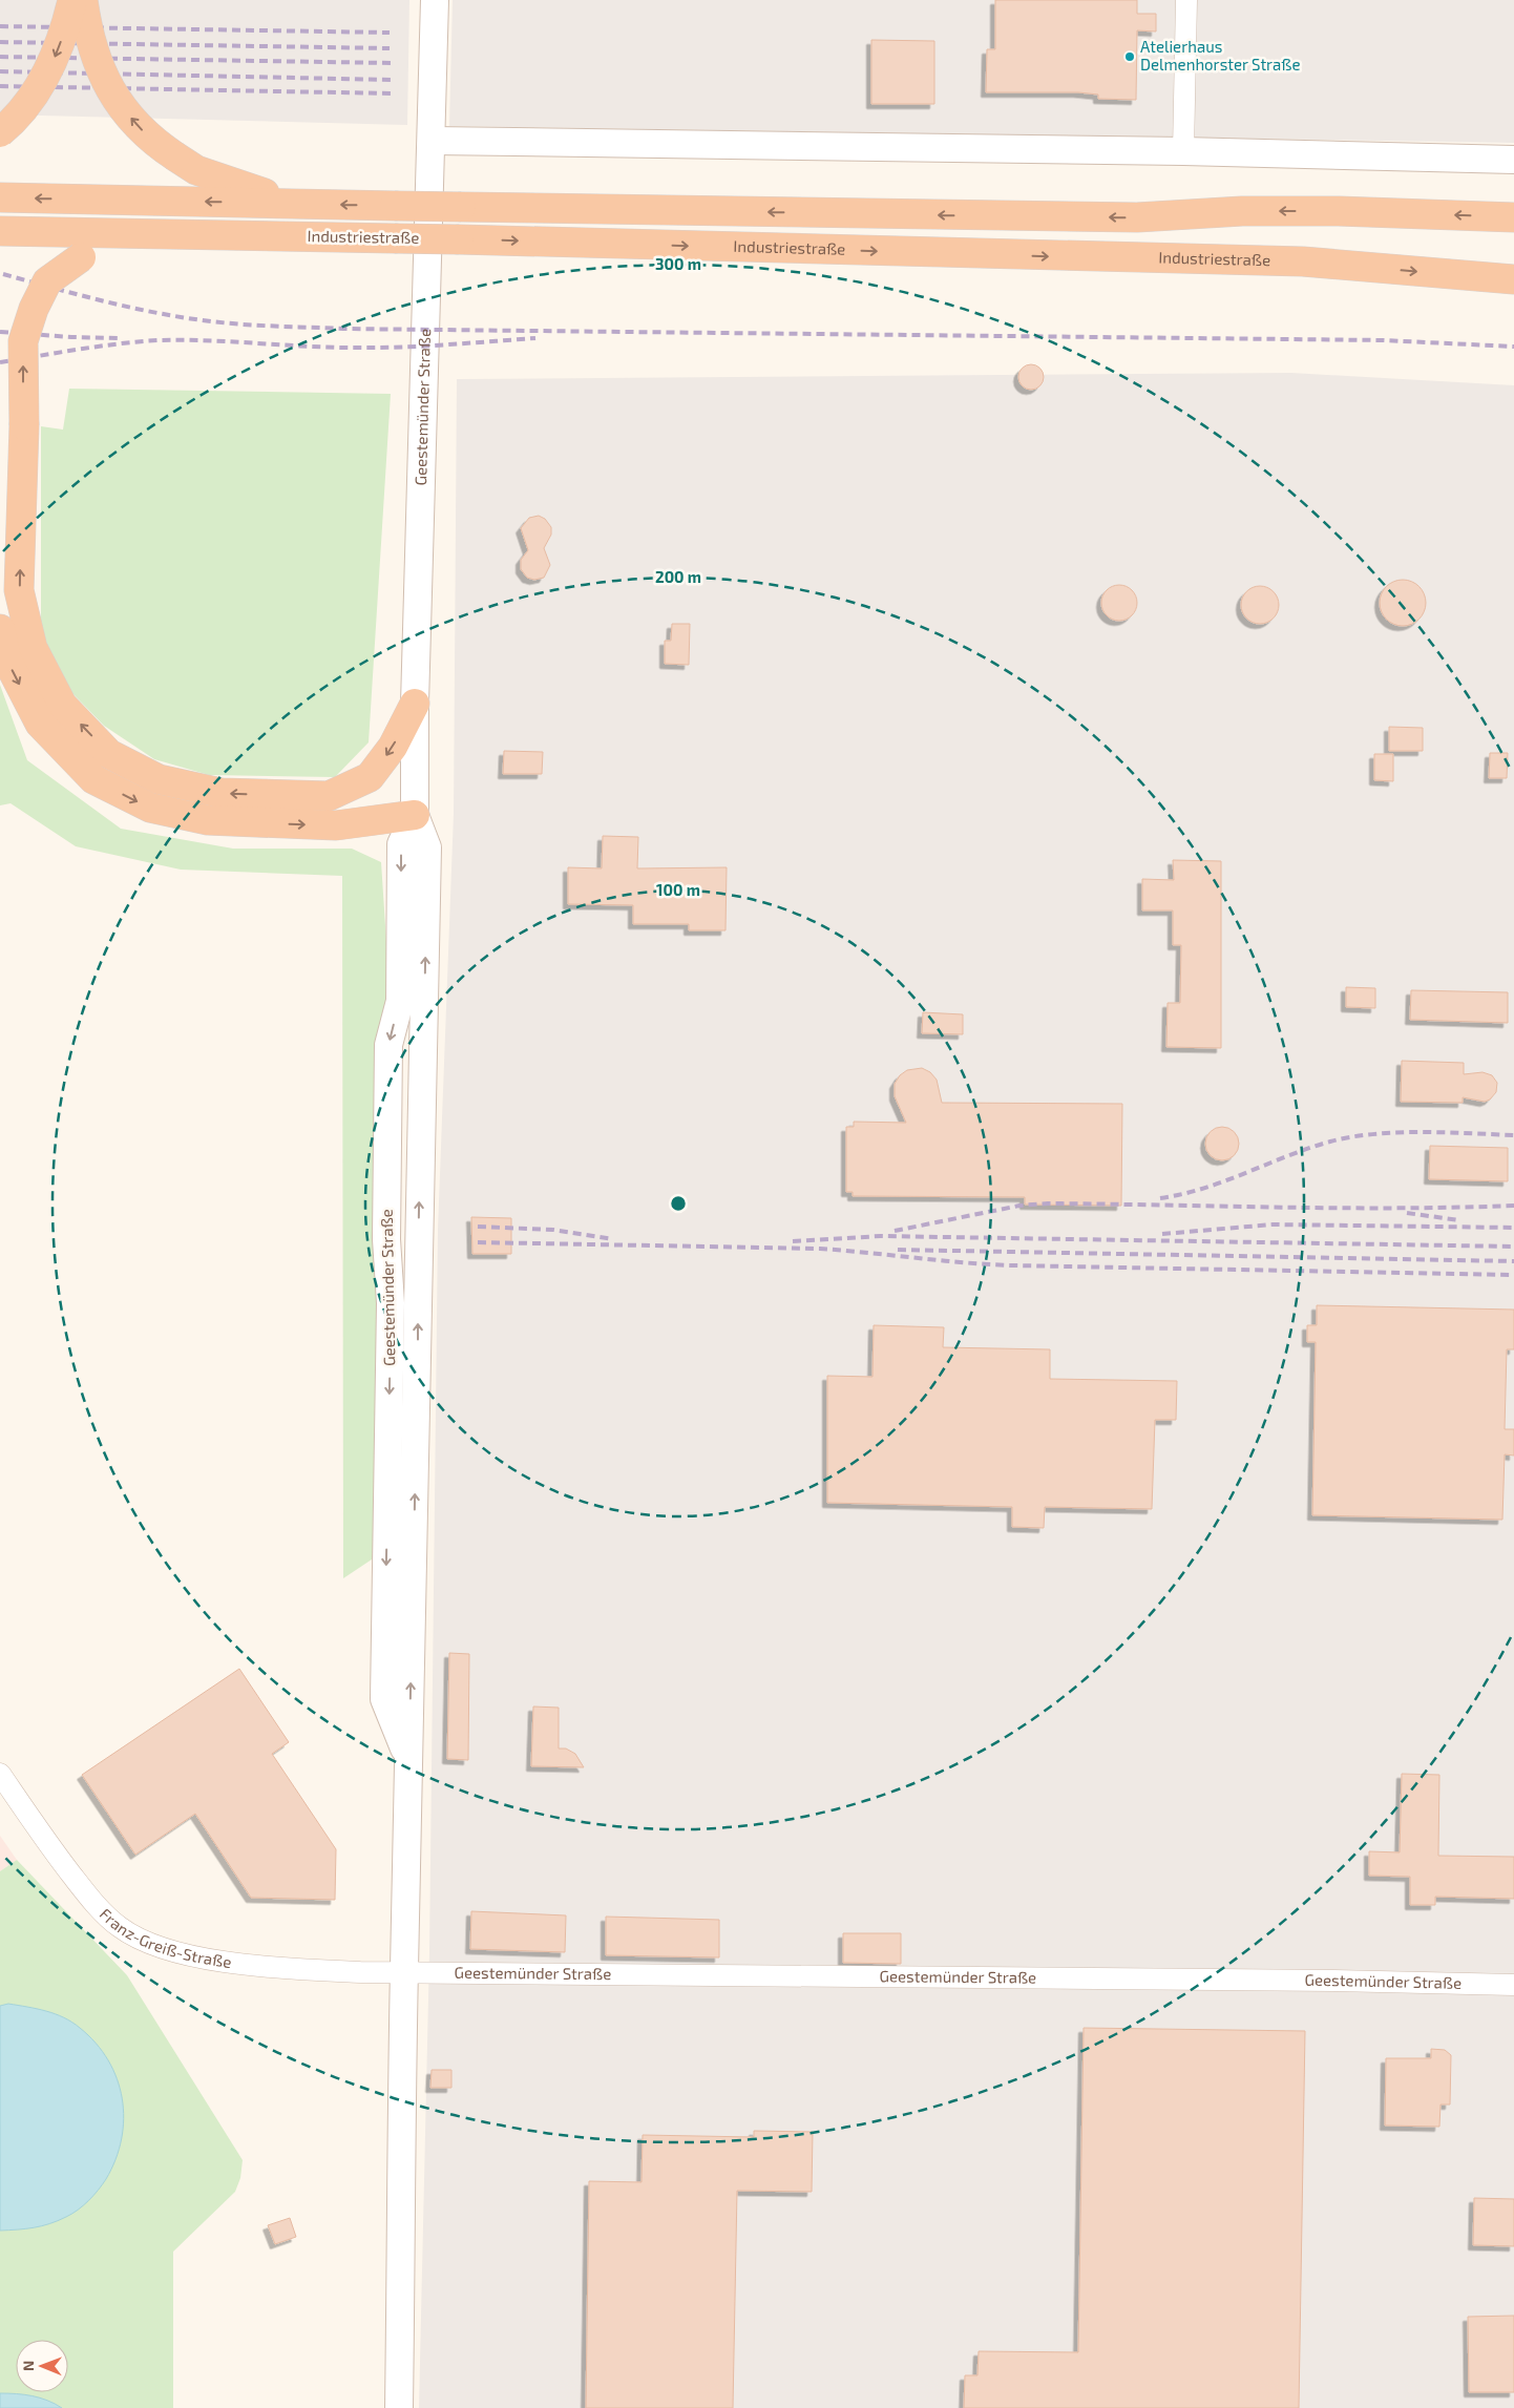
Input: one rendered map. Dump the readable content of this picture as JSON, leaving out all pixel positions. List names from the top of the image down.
{
  "streets": {
    "highway": ["Industriestraße"],
    "street": ["Geestemünder Straße", "Franz-Greiß-Straße"]
  },
  "crossings": [
    ["Geestemünder Straße", "Franz-Greiß-Straße"]
  ],
  "places": ["Atelierhaus Delmenhorster Straße"],
  "north": "left",
  "rings": ["300 m", "200 m", "100 m"]
}
